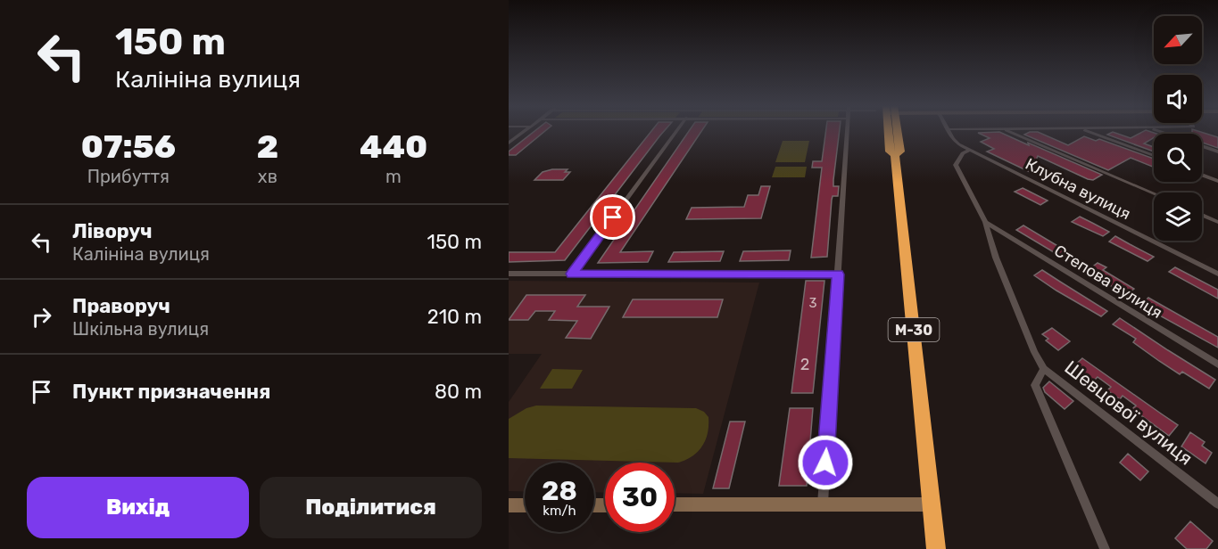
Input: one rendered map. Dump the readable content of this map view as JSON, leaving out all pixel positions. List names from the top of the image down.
{
  "streets": {
    "highway": ["М-30"],
    "street": ["Клубна вулиця", "Степова вулиця", "Шевцової вулиця"]
  },
  "house_numbers": ["3", "2"],
  "north": "bottom left",
  "page": {
    "turn": ["150 m", "Калініна вулиця"],
    "eta": [
      "07:56",
      "Прибуття",
      "2",
      "хв",
      "440",
      "m"
    ],
    "list": [
      {
        "name": "Ліворуч",
        "note": "Калініна вулиця",
        "value": "150 m"
      },
      {
        "name": "Праворуч",
        "note": "Шкільна вулиця",
        "value": "210 m"
      },
      {
        "name": "Пункт призначення",
        "value": "80 m"
      }
    ],
    "speed": "28 km/h",
    "limit": "30",
    "buttons": ["Вихід", "Поділитися"]
  }
}
